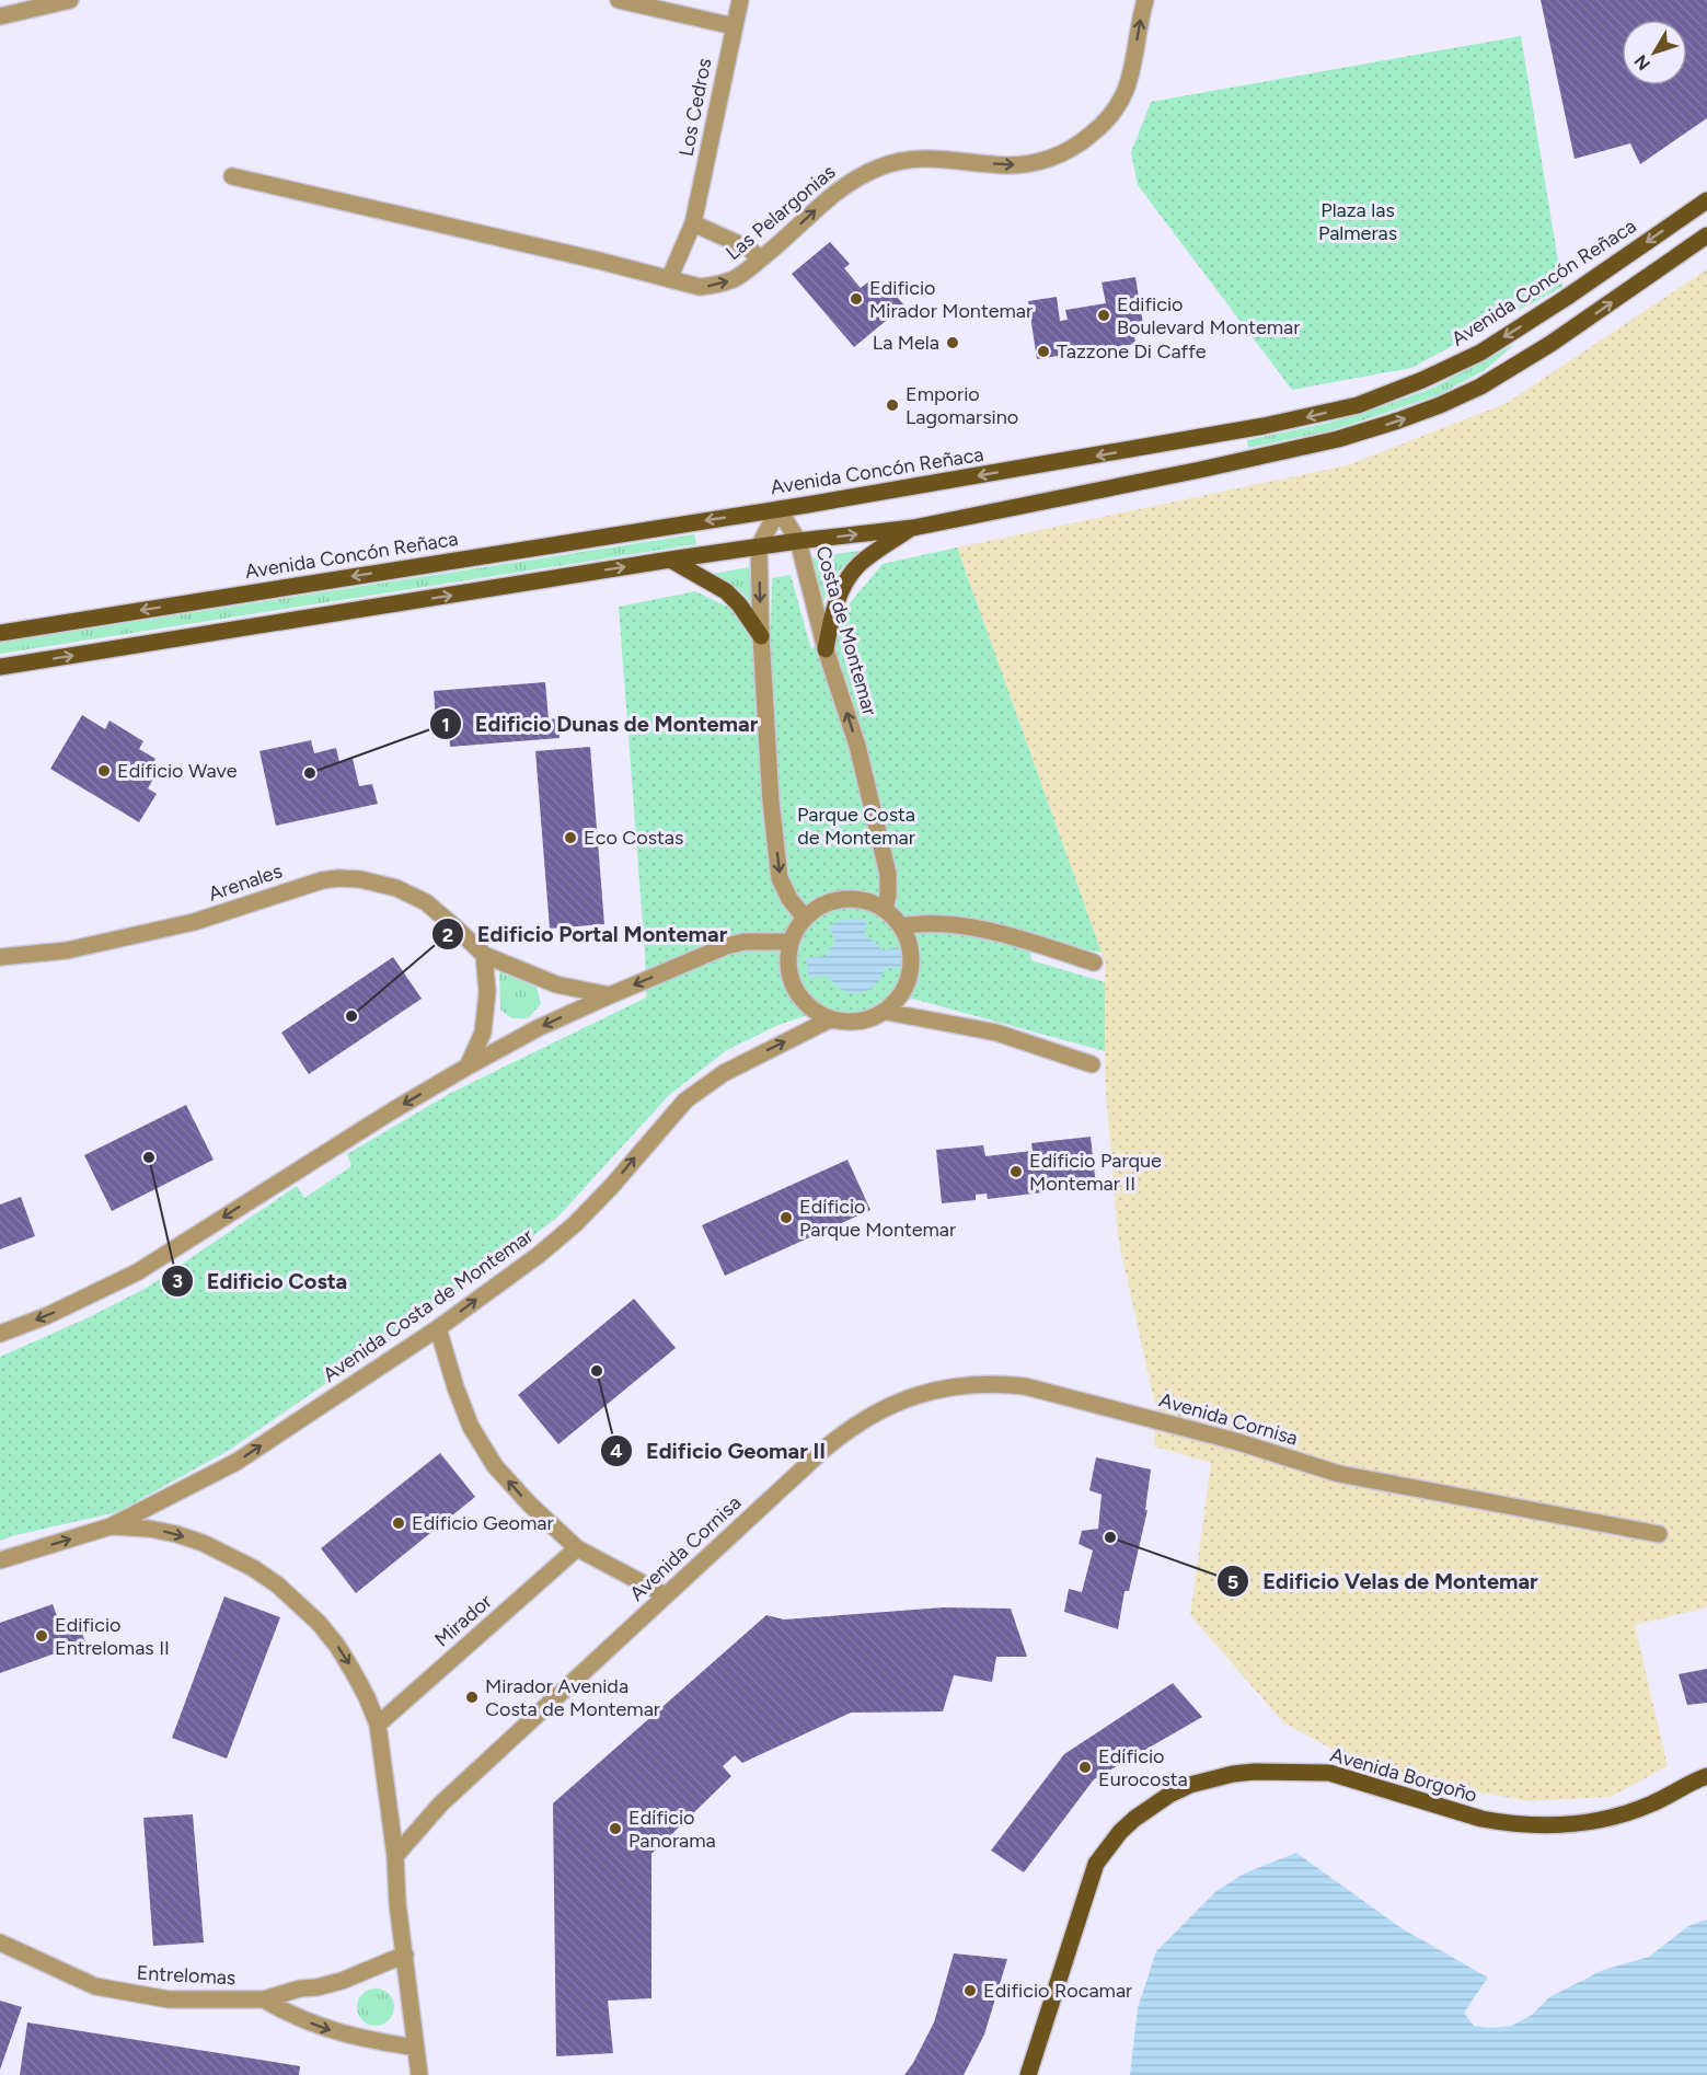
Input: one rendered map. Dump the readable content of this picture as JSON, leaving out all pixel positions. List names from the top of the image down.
{
  "streets": {
    "main road": ["Avenida Concón Reñaca", "Avenida Borgoño"],
    "street": [
      "Los Cedros",
      "Las Pelargonias",
      "Costa de Montemar",
      "Arenales",
      "Avenida Costa de Montemar",
      "Avenida Cornisa",
      "Mirador",
      "Entrelomas"
    ]
  },
  "crossings": [
    ["Los Cedros", "Las Pelargonias"],
    ["Avenida Concón Reñaca", "Costa de Montemar"],
    ["Costa de Montemar", "Avenida Costa de Montemar"]
  ],
  "one_way": ["Las Pelargonias", "Avenida Costa de Montemar"],
  "parks": ["Plaza las Palmeras", "Parque Costa de Montemar"],
  "places": [
    "Edificio Mirador Montemar",
    "Edificio Boulevard Montemar",
    "La Mela",
    "Tazzone Di Caffe",
    "Emporio Lagomarsino",
    "Edificio Wave",
    "Edificio Dunas de Montemar",
    "Eco Costas",
    "Edificio Portal Montemar",
    "Edificio Costa",
    "Edificio Parque Montemar II",
    "Edificio Parque Montemar",
    "Edificio Geomar II",
    "Edificio Geomar",
    "Edificio Velas de Montemar",
    "Edificio Entrelomas II",
    "Mirador Avenida Costa de Montemar",
    "Edificio Eurocosta",
    "Edificio Panorama",
    "Edificio Rocamar"
  ],
  "north": "bottom left"
}
